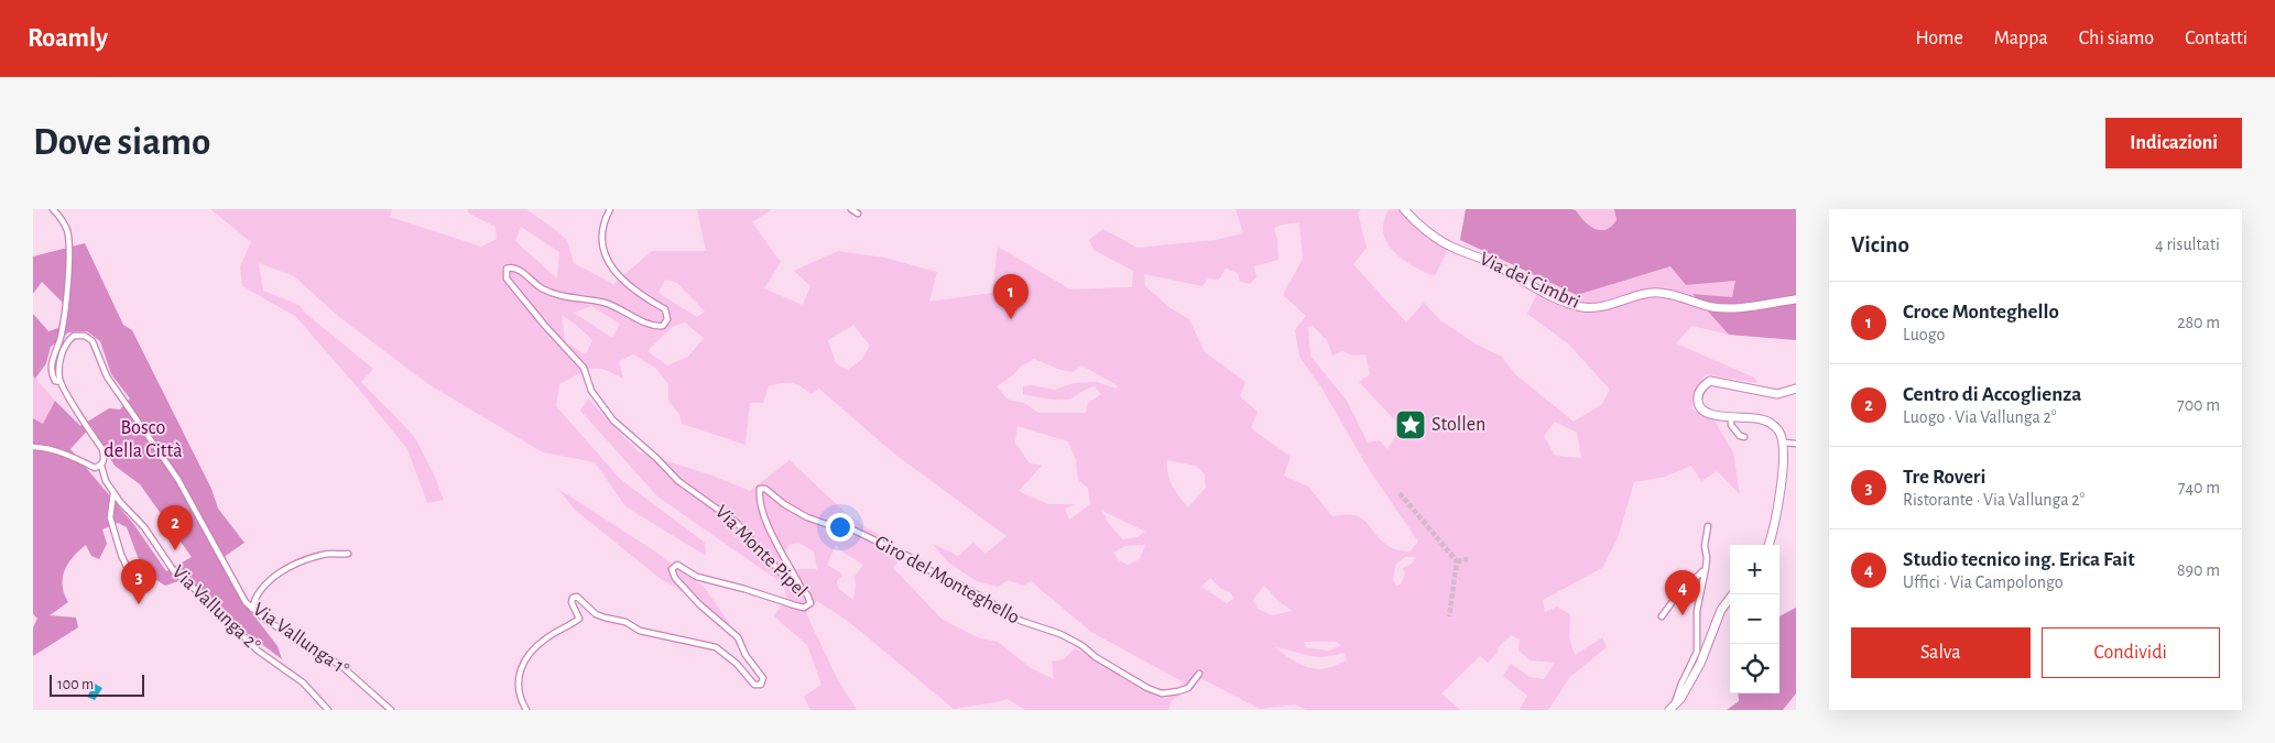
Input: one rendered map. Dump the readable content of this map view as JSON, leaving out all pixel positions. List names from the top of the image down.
{
  "streets": {
    "main road": ["Via dei Cimbri"],
    "street": [
      "Via Monte Pipel",
      "Giro del Monteghello",
      "Via Vallunga 2°",
      "Via Vallunga 1°"
    ]
  },
  "crossings": [
    ["Via Monte Pipel", "Giro del Monteghello"]
  ],
  "parks": ["Bosco della Città"],
  "places": {
    "place": ["Stollen"]
  },
  "scale_bar": "100 m",
  "page": {
    "header": "Roamly",
    "nav": [
      "Home",
      "Mappa",
      "Chi siamo",
      "Contatti"
    ],
    "buttons": [
      "Indicazioni",
      ["Salva", "Condividi"]
    ],
    "title": "Dove siamo",
    "heading": ["Vicino", "4 risultati"],
    "pins": [
      "1",
      "2",
      "3",
      "4"
    ],
    "list": [
      {
        "mark": "1",
        "name": "Croce Monteghello",
        "note": "Luogo",
        "value": "280 m"
      },
      {
        "mark": "2",
        "name": "Centro di Accoglienza",
        "note": "Luogo · Via Vallunga 2°",
        "value": "700 m"
      },
      {
        "mark": "3",
        "name": "Tre Roveri",
        "note": "Ristorante · Via Vallunga 2°",
        "value": "740 m"
      },
      {
        "mark": "4",
        "name": "Studio tecnico ing. Erica Fait",
        "note": "Uffici · Via Campolongo",
        "value": "890 m"
      }
    ],
    "map_buttons": ["+", "−"],
    "scale": "100 m"
  }
}
